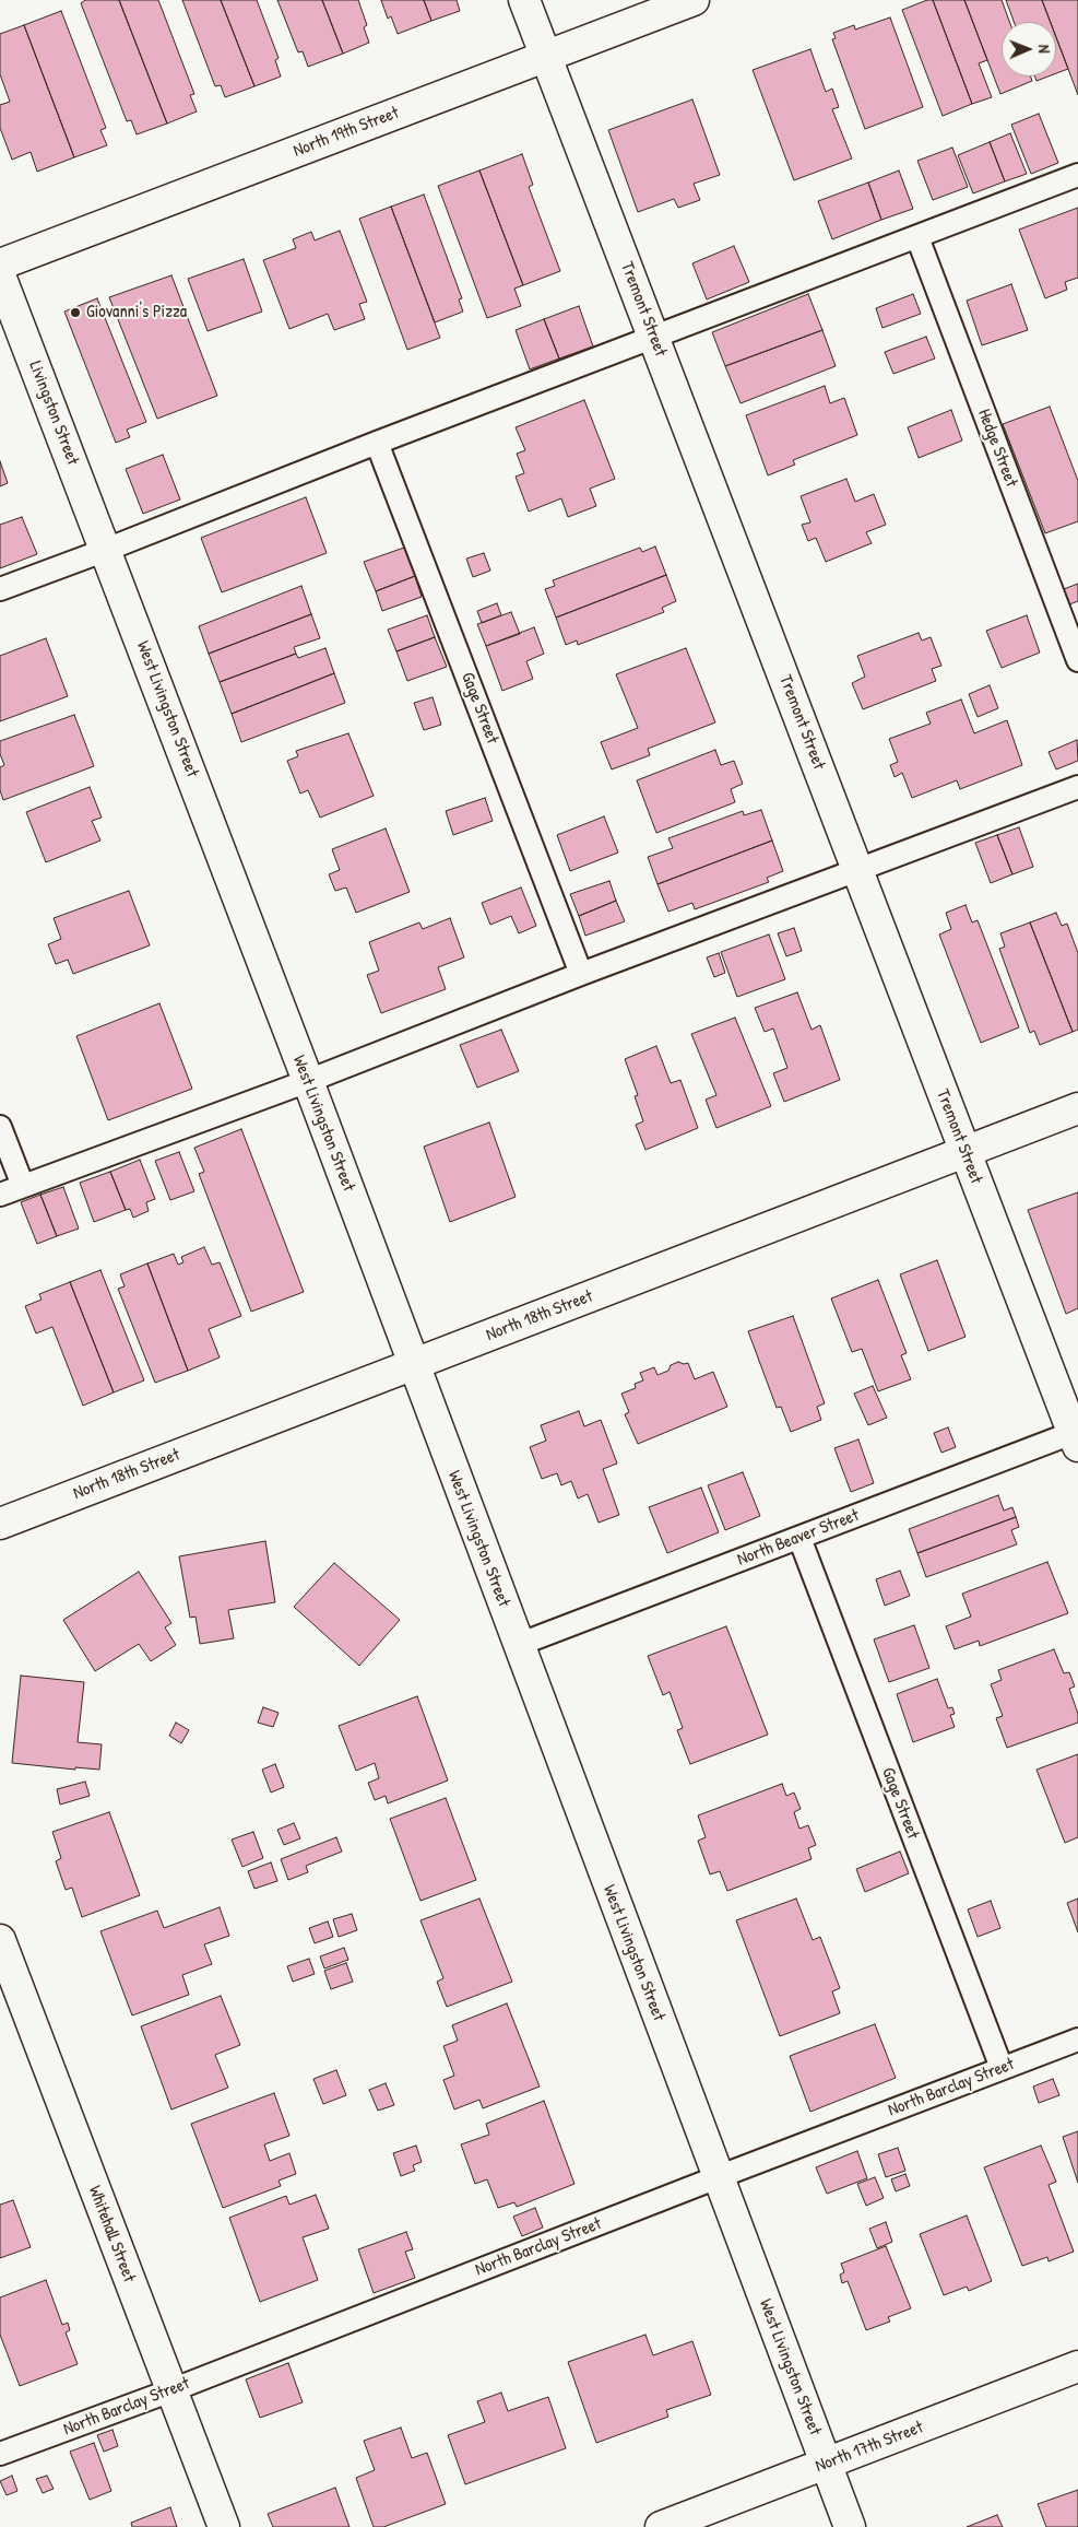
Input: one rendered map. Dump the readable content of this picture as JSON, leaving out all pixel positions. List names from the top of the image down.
{
  "streets": {
    "street": [
      "North 19th Street",
      "Tremont Street",
      "Livingston Street",
      "West Livingston Street",
      "North 18th Street",
      "Whitehall Street",
      "North 17th Street"
    ],
    "lane": [
      "Hedge Street",
      "Gage Street",
      "North Beaver Street",
      "North Barclay Street"
    ]
  },
  "crossings": [
    ["North 19th Street", "Tremont Street"],
    ["Tremont Street", "North 18th Street"],
    ["Tremont Street", "North Beaver Street"],
    ["Livingston Street", "West Livingston Street"],
    ["Gage Street", "North Beaver Street"],
    ["Gage Street", "North Barclay Street"],
    ["West Livingston Street", "North 18th Street"],
    ["West Livingston Street", "North Beaver Street"],
    ["West Livingston Street", "North Barclay Street"],
    ["West Livingston Street", "North 17th Street"],
    ["North Barclay Street", "Whitehall Street"]
  ],
  "places": ["Giovanni's Pizza"],
  "north": "right"
}
